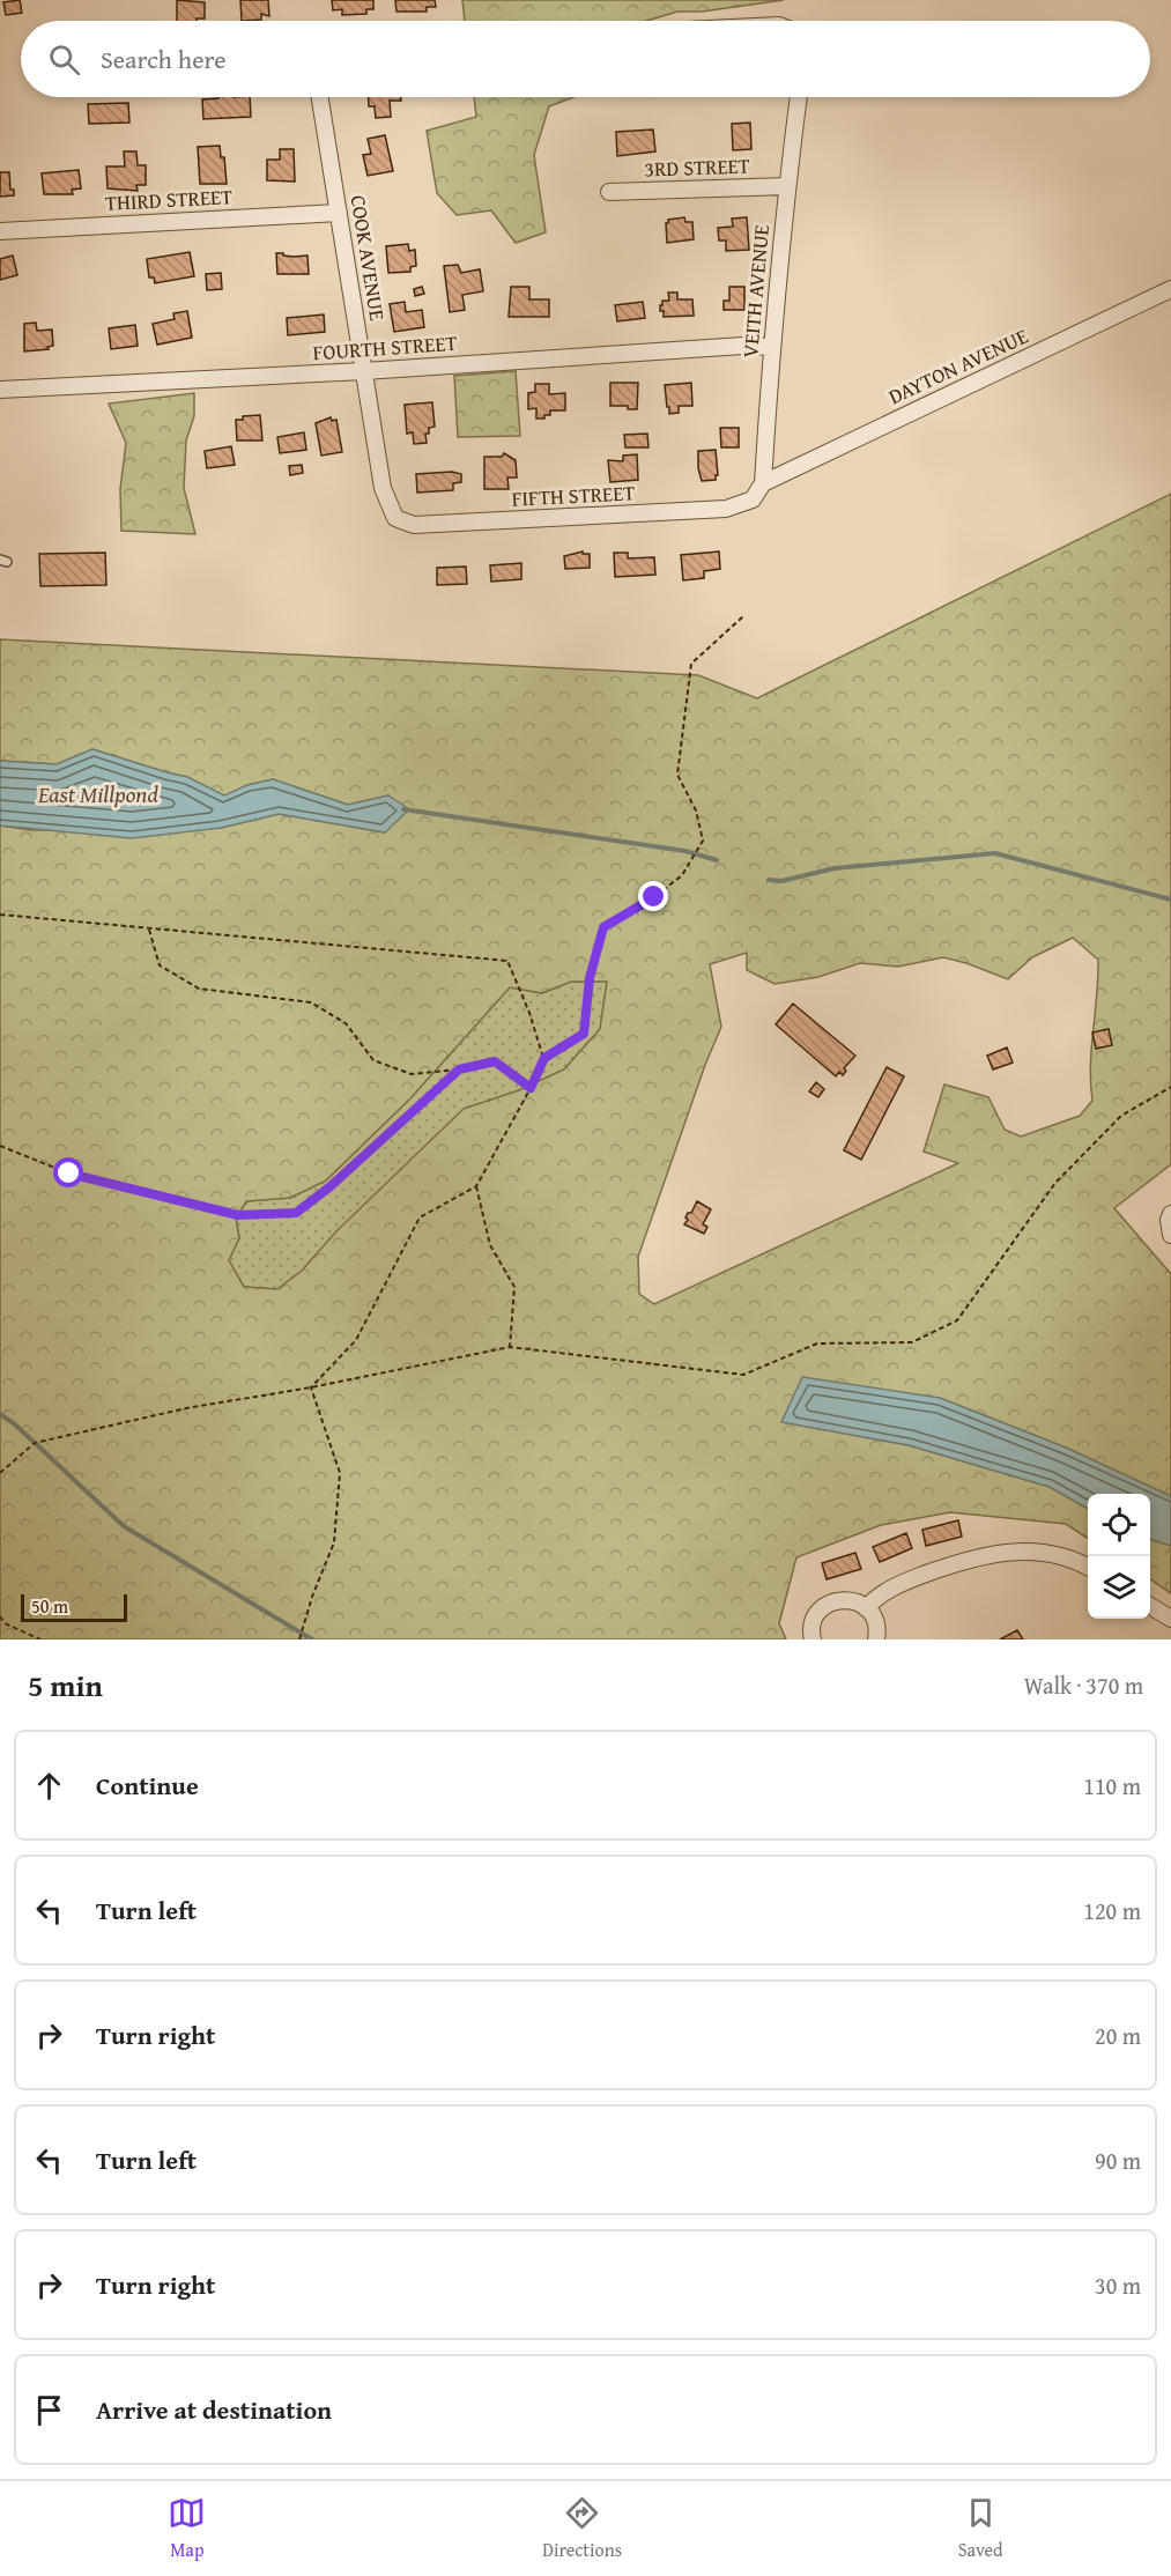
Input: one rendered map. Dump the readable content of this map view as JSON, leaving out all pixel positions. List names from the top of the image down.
{
  "streets": {
    "street": [
      "3RD STREET",
      "THIRD STREET",
      "COOK AVENUE",
      "VEITH AVENUE",
      "FOURTH STREET",
      "DAYTON AVENUE",
      "FIFTH STREET"
    ]
  },
  "crossings": [
    ["3RD STREET", "VEITH AVENUE"],
    ["THIRD STREET", "COOK AVENUE"],
    ["COOK AVENUE", "FOURTH STREET"],
    ["COOK AVENUE", "FIFTH STREET"],
    ["VEITH AVENUE", "FOURTH STREET"],
    ["VEITH AVENUE", "DAYTON AVENUE"],
    ["VEITH AVENUE", "FIFTH STREET"]
  ],
  "water": ["East Millpond"],
  "scale_bar": "50 m",
  "page": {
    "search": "Search here",
    "scale": "50 m",
    "heading": ["5 min", "Walk · 370 m"],
    "list": [
      ["Continue", "110 m"],
      ["Turn left", "120 m"],
      ["Turn right", "20 m"],
      ["Turn left", "90 m"],
      ["Turn right", "30 m"],
      "Arrive at destination"
    ],
    "nav": ["Map", "Directions", "Saved"]
  }
}
